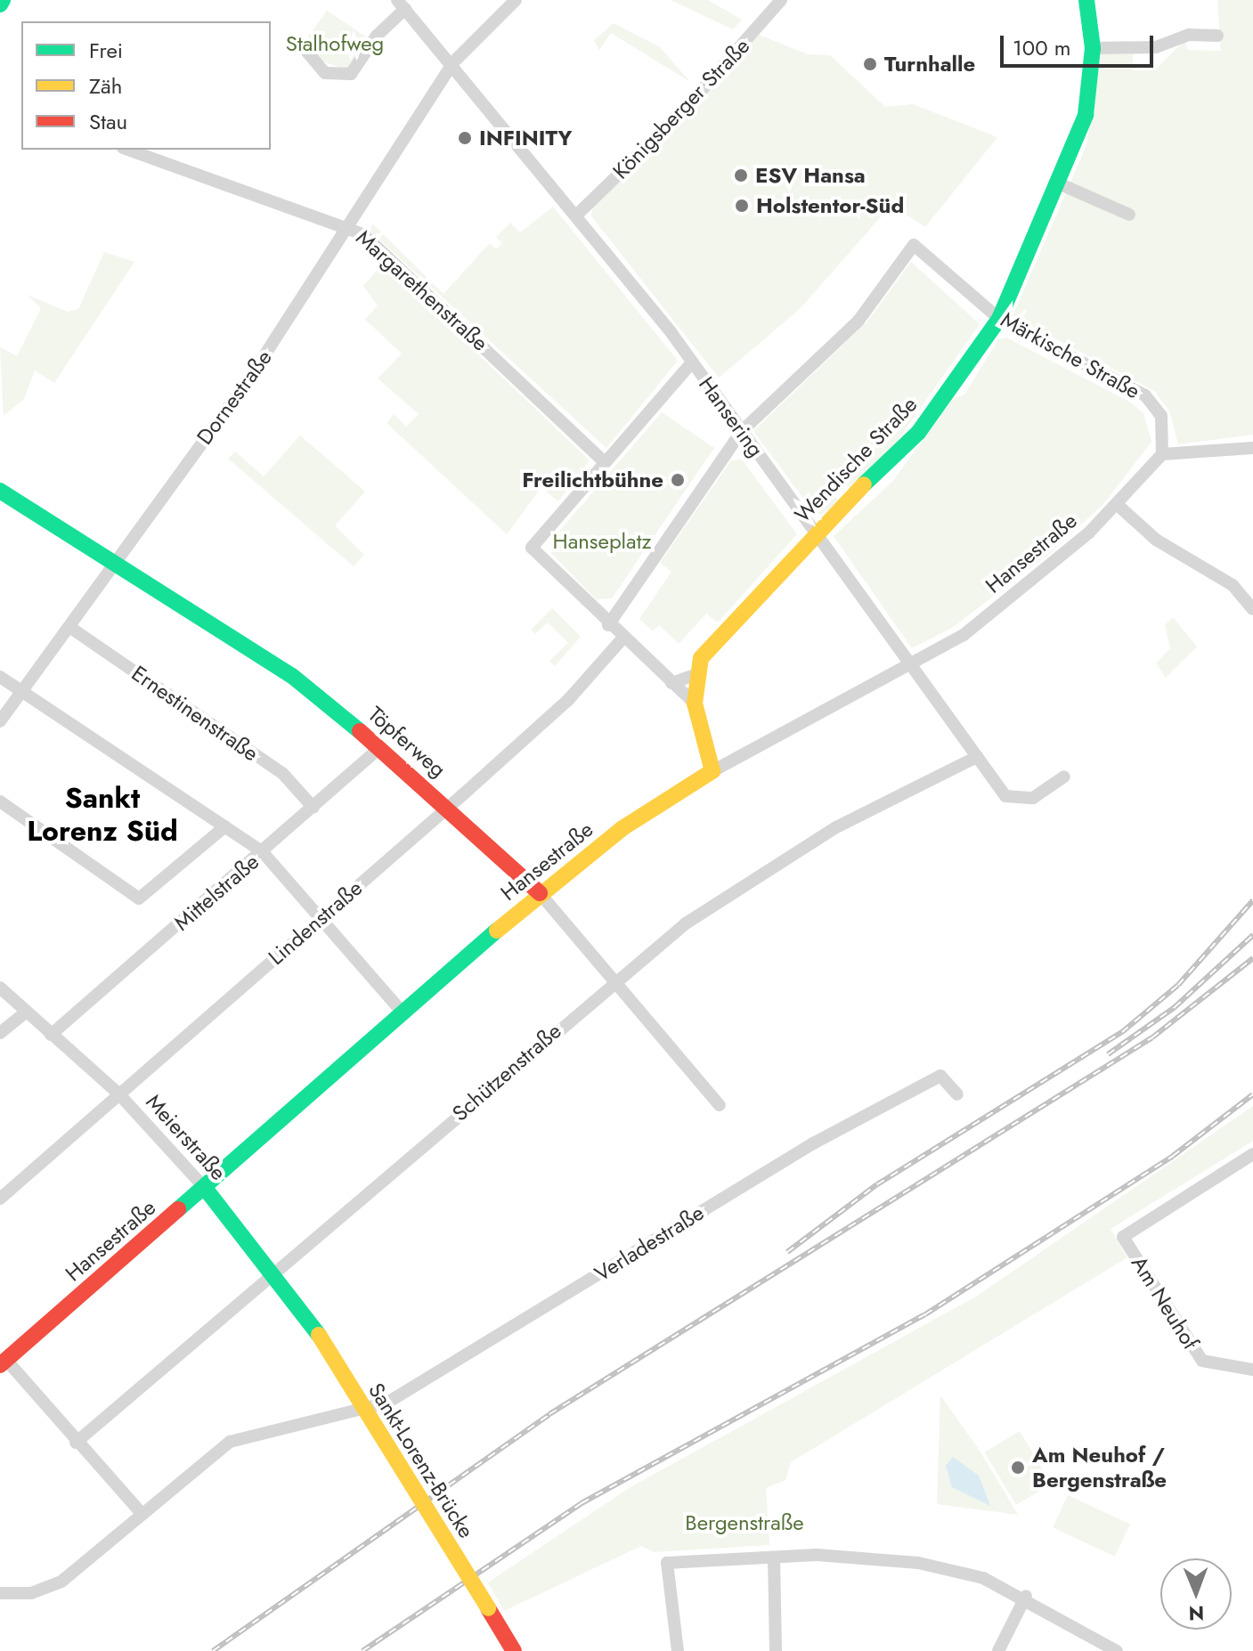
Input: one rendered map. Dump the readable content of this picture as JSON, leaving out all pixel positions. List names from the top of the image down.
{
  "streets": {
    "main road": [
      "Wendische Straße",
      "Hansestraße",
      "Töpferweg",
      "Meierstraße",
      "Sankt-Lorenz-Brücke"
    ],
    "street": [
      "Königsberger Straße",
      "Margarethenstraße",
      "Märkische Straße",
      "Dornestraße",
      "Hansering",
      "Ernestinenstraße",
      "Mittelstraße",
      "Lindenstraße",
      "Schützenstraße",
      "Verladestraße",
      "Am Neuhof"
    ]
  },
  "crossings": [
    ["Königsberger Straße", "Hansering"],
    ["Margarethenstraße", "Dornestraße"],
    ["Märkische Straße", "Hansering"],
    ["Märkische Straße", "Wendische Straße"],
    ["Märkische Straße", "Hansestraße"],
    ["Dornestraße", "Hansering"],
    ["Dornestraße", "Ernestinenstraße"],
    ["Dornestraße", "Töpferweg"],
    ["Hansering", "Wendische Straße"],
    ["Hansering", "Hansestraße"],
    ["Hansering", "Schützenstraße"],
    ["Hansestraße", "Töpferweg"],
    ["Hansestraße", "Meierstraße"],
    ["Ernestinenstraße", "Mittelstraße"],
    ["Töpferweg", "Mittelstraße"],
    ["Töpferweg", "Lindenstraße"],
    ["Töpferweg", "Schützenstraße"],
    ["Mittelstraße", "Meierstraße"],
    ["Lindenstraße", "Meierstraße"],
    ["Schützenstraße", "Meierstraße"],
    ["Meierstraße", "Sankt-Lorenz-Brücke"]
  ],
  "districts": ["Sankt Lorenz Süd"],
  "parks": ["Stalhofweg", "Hanseplatz", "Bergenstraße"],
  "places": [
    "Turnhalle",
    "INFINITY",
    "ESV Hansa",
    "Holstentor-Süd",
    "Freilichtbühne",
    "Am Neuhof / Bergenstraße"
  ],
  "legend": ["Frei", "Zäh", "Stau"],
  "scale_bar": "100 m",
  "north": "bottom"
}
